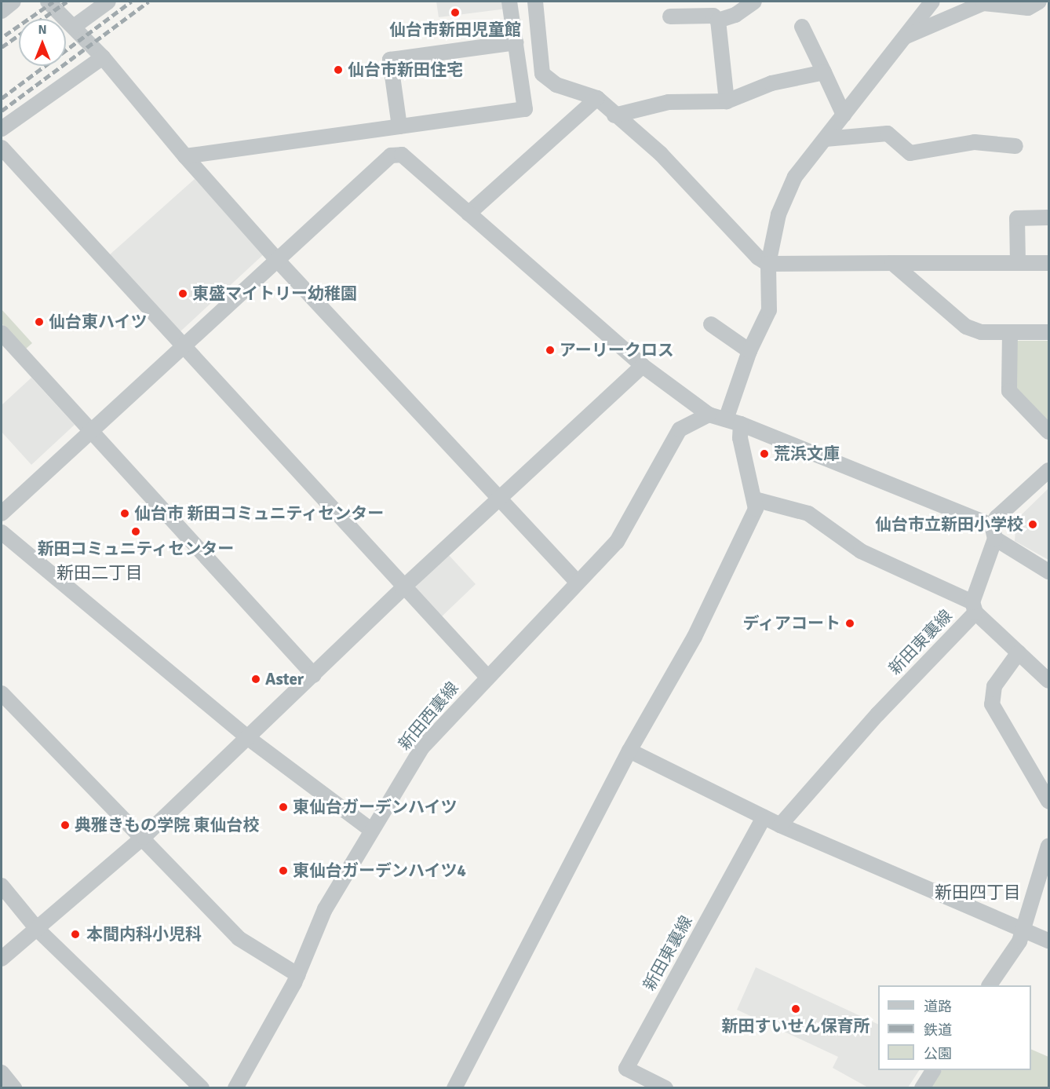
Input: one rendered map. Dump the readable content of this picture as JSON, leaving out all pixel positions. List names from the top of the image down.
{
  "streets": {
    "street": ["新田東裏線", "新田西裏線"]
  },
  "districts": ["新田二丁目", "新田四丁目"],
  "places": [
    "仙台市新田児童館",
    "仙台市新田住宅",
    "東盛マイトリー幼稚園",
    "仙台東ハイツ",
    "アーリークロス",
    "荒浜文庫",
    "仙台市 新田コミュニティセンター",
    "仙台市立新田小学校",
    "新田コミュニティセンター",
    "ディアコート",
    "Aster",
    "東仙台ガーデンハイツ",
    "典雅きもの学院 東仙台校",
    "東仙台ガーデンハイツ4",
    "本間内科小児科",
    "新田すいせん保育所"
  ],
  "legend": ["道路", "鉄道", "公園"],
  "north": "top"
}
